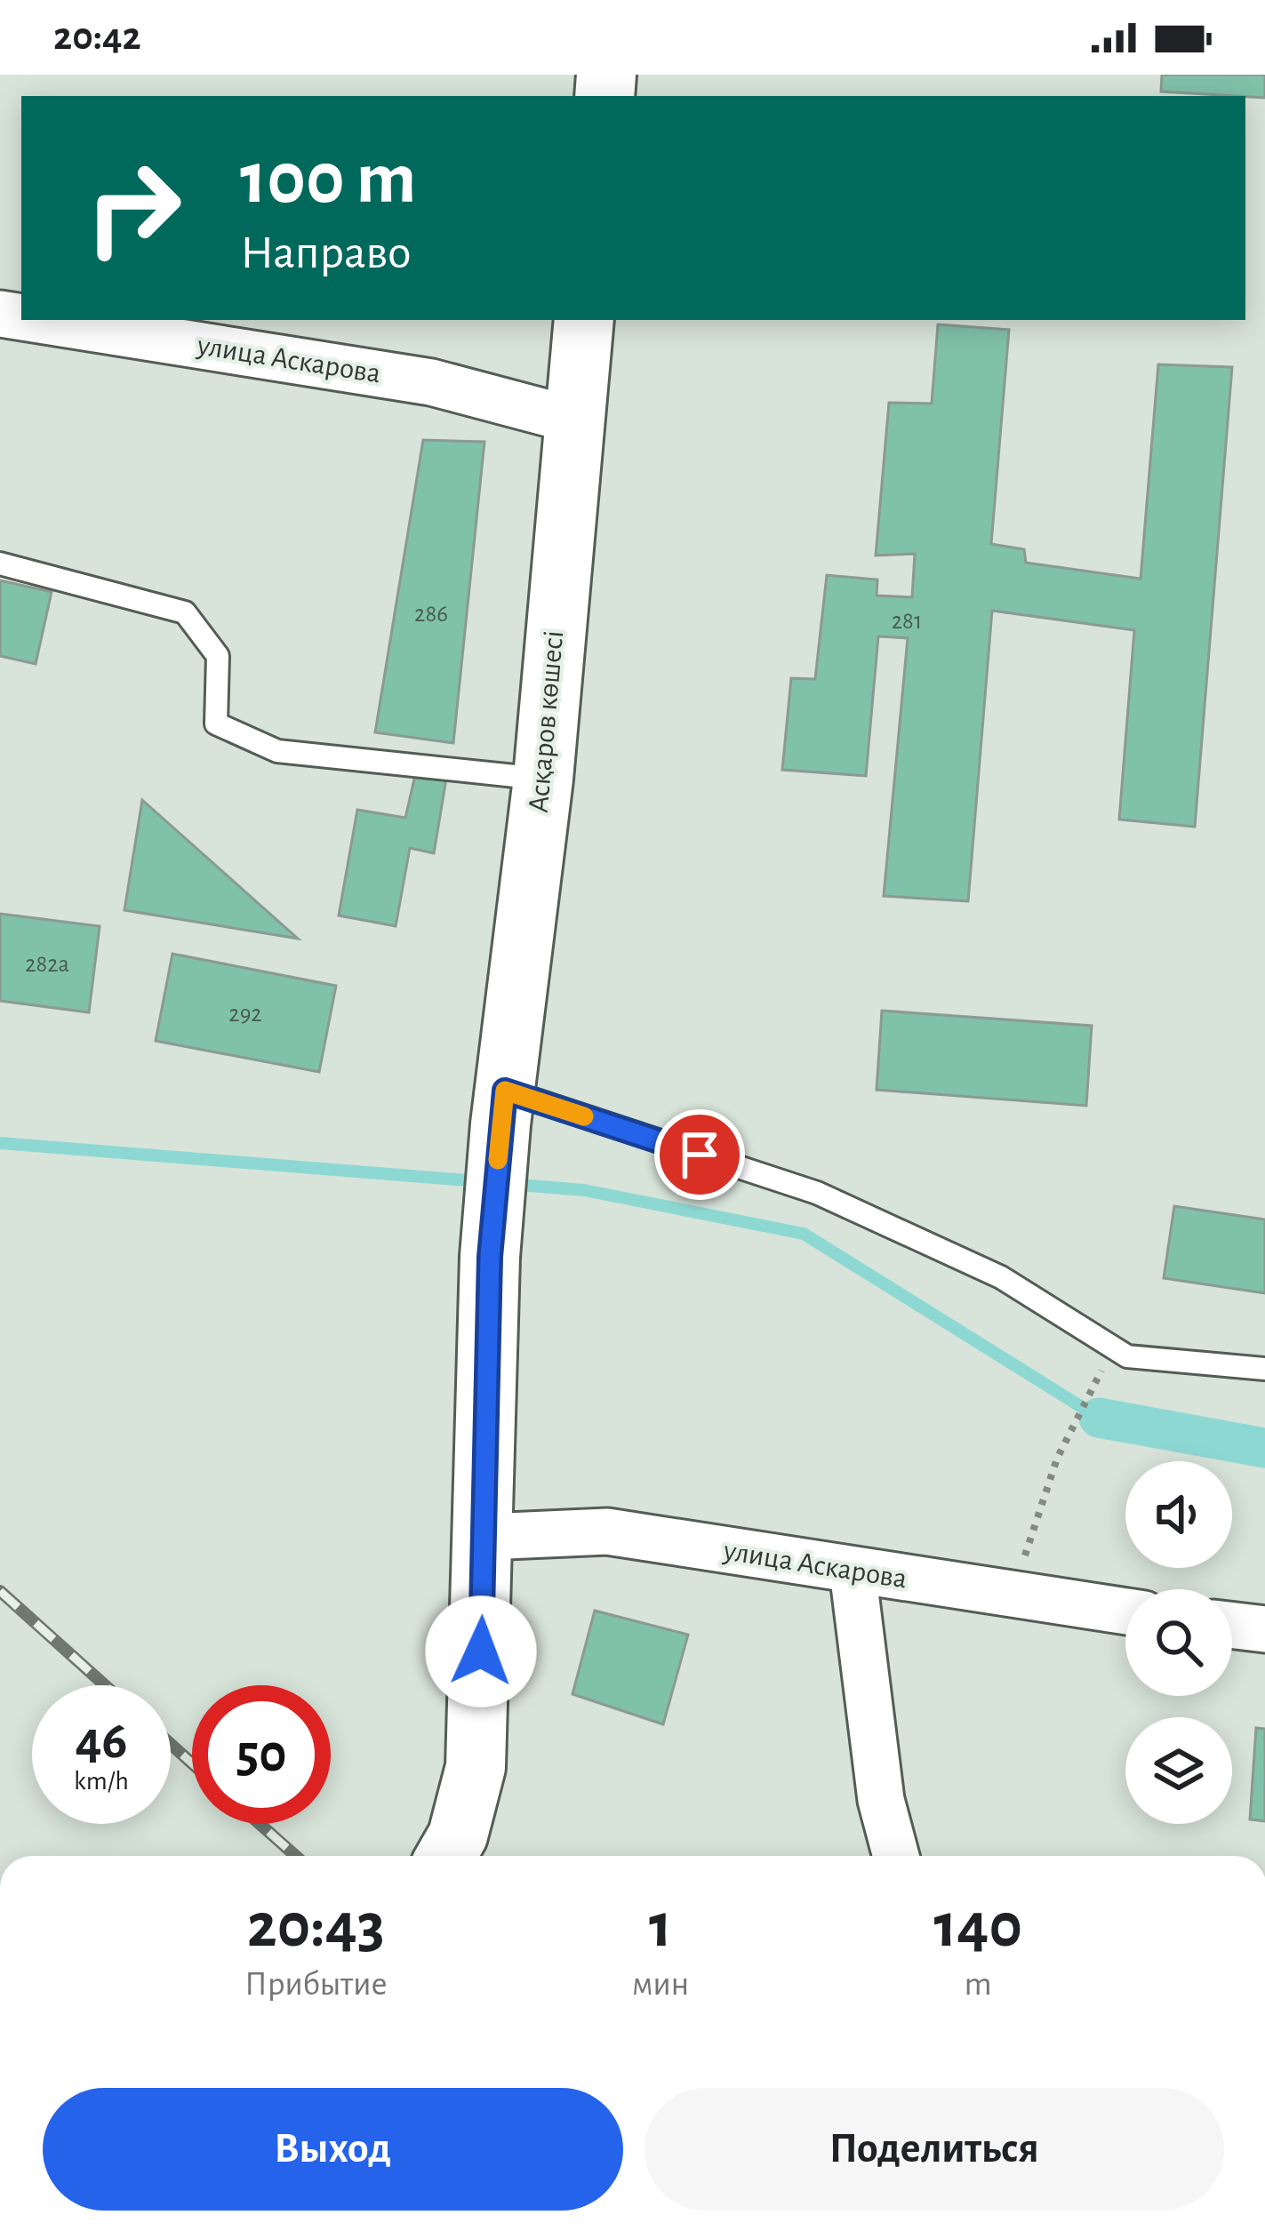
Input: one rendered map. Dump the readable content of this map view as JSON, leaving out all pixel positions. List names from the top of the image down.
{
  "streets": {
    "main road": ["Асқаров көшесі"],
    "street": ["улица Аскарова"]
  },
  "crossings": [
    ["улица Аскарова", "Асқаров көшесі"]
  ],
  "house_numbers": [
    "286",
    "281",
    "282а",
    "292"
  ],
  "page": {
    "status": "20:42",
    "turn": ["100 m", "Направо"],
    "speed": "46 km/h",
    "limit": "50",
    "eta": [
      "20:43",
      "Прибытие",
      "1",
      "мин",
      "140",
      "m"
    ],
    "buttons": ["Выход", "Поделиться"]
  }
}
